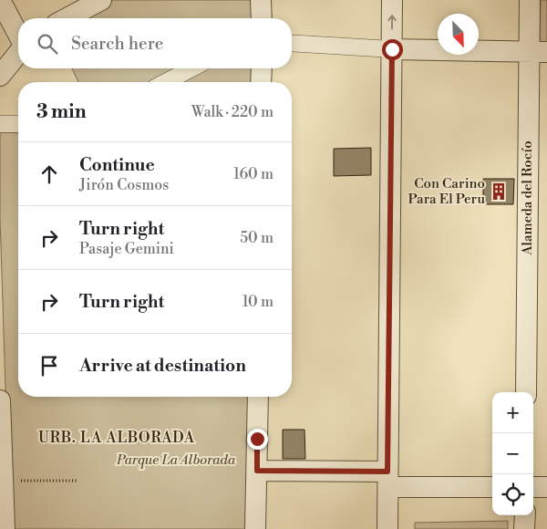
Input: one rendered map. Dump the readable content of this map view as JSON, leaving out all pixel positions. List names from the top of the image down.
{
  "streets": {
    "street": ["Alameda del Rocío"]
  },
  "districts": ["URB. LA ALBORADA"],
  "parks": ["Parque La Alborada"],
  "places": {
    "building": ["Con Carino Para El Peru"]
  },
  "north": "bottom right",
  "page": {
    "search": "Search here",
    "heading": ["3 min", "Walk · 220 m"],
    "list": [
      ["Continue", "Jirón Cosmos", "160 m"],
      ["Turn right", "Pasaje Gemini", "50 m"],
      ["Turn right", "10 m"],
      "Arrive at destination"
    ],
    "map_buttons": ["+", "−"]
  }
}
